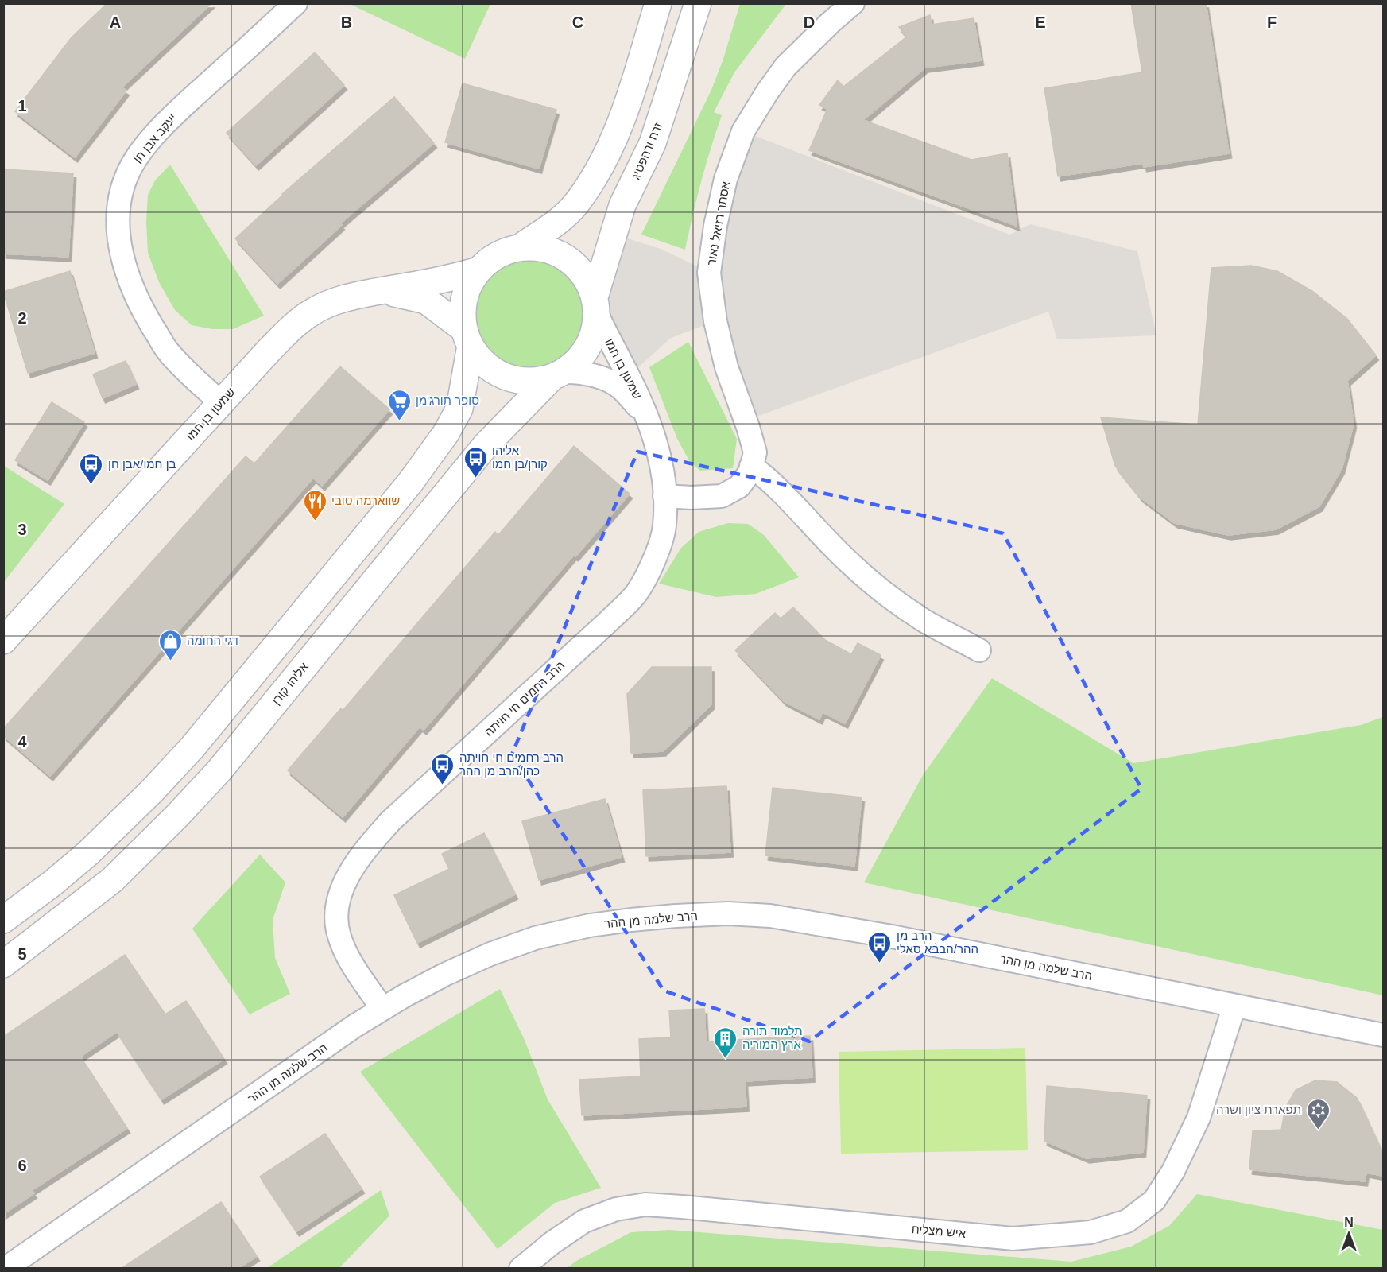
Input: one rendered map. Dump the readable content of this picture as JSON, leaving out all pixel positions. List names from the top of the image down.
{
  "streets": {
    "street": [
      "יעקב אבן חן",
      "זרח ורהפטיג",
      "אסתר רזיאל נאור",
      "שמעון בן חמו",
      "אליהו קורן",
      "הרב רחמים חי חויתה",
      "הרב שלמה מן ההר",
      "איש מצליח"
    ]
  },
  "crossings": [
    ["יעקב אבן חן", "שמעון בן חמו"],
    ["זרח ורהפטיג", "שמעון בן חמו"],
    ["זרח ורהפטיג", "אליהו קורן"],
    ["אסתר רזיאל נאור", "הרב רחמים חי חויתה"],
    ["שמעון בן חמו", "אליהו קורן"],
    ["שמעון בן חמו", "הרב רחמים חי חויתה"],
    ["הרב רחמים חי חויתה", "הרב שלמה מן ההר"],
    ["הרב שלמה מן ההר", "איש מצליח"]
  ],
  "places": {
    "supermarket": ["סופר תורג'מן"],
    "bus stop": [
      "אליהו קורן/בן חמו",
      "בן חמו/אבן חן",
      "הרב רחמים חי חויתה כהן/הרב מן ההר",
      "הרב מן ההר/הבבא סאלי"
    ],
    "restaurant": ["שווארמה טובי"],
    "shop": ["דגי החומה"],
    "building": ["תלמוד תורה ארץ המוריה"],
    "synagogue": ["תפארת ציון ושרה"]
  },
  "north": "top",
  "grid": {
    "columns": [
      "A",
      "B",
      "C",
      "D",
      "E",
      "F"
    ],
    "rows": [
      "1",
      "2",
      "3",
      "4",
      "5",
      "6"
    ]
  }
}
